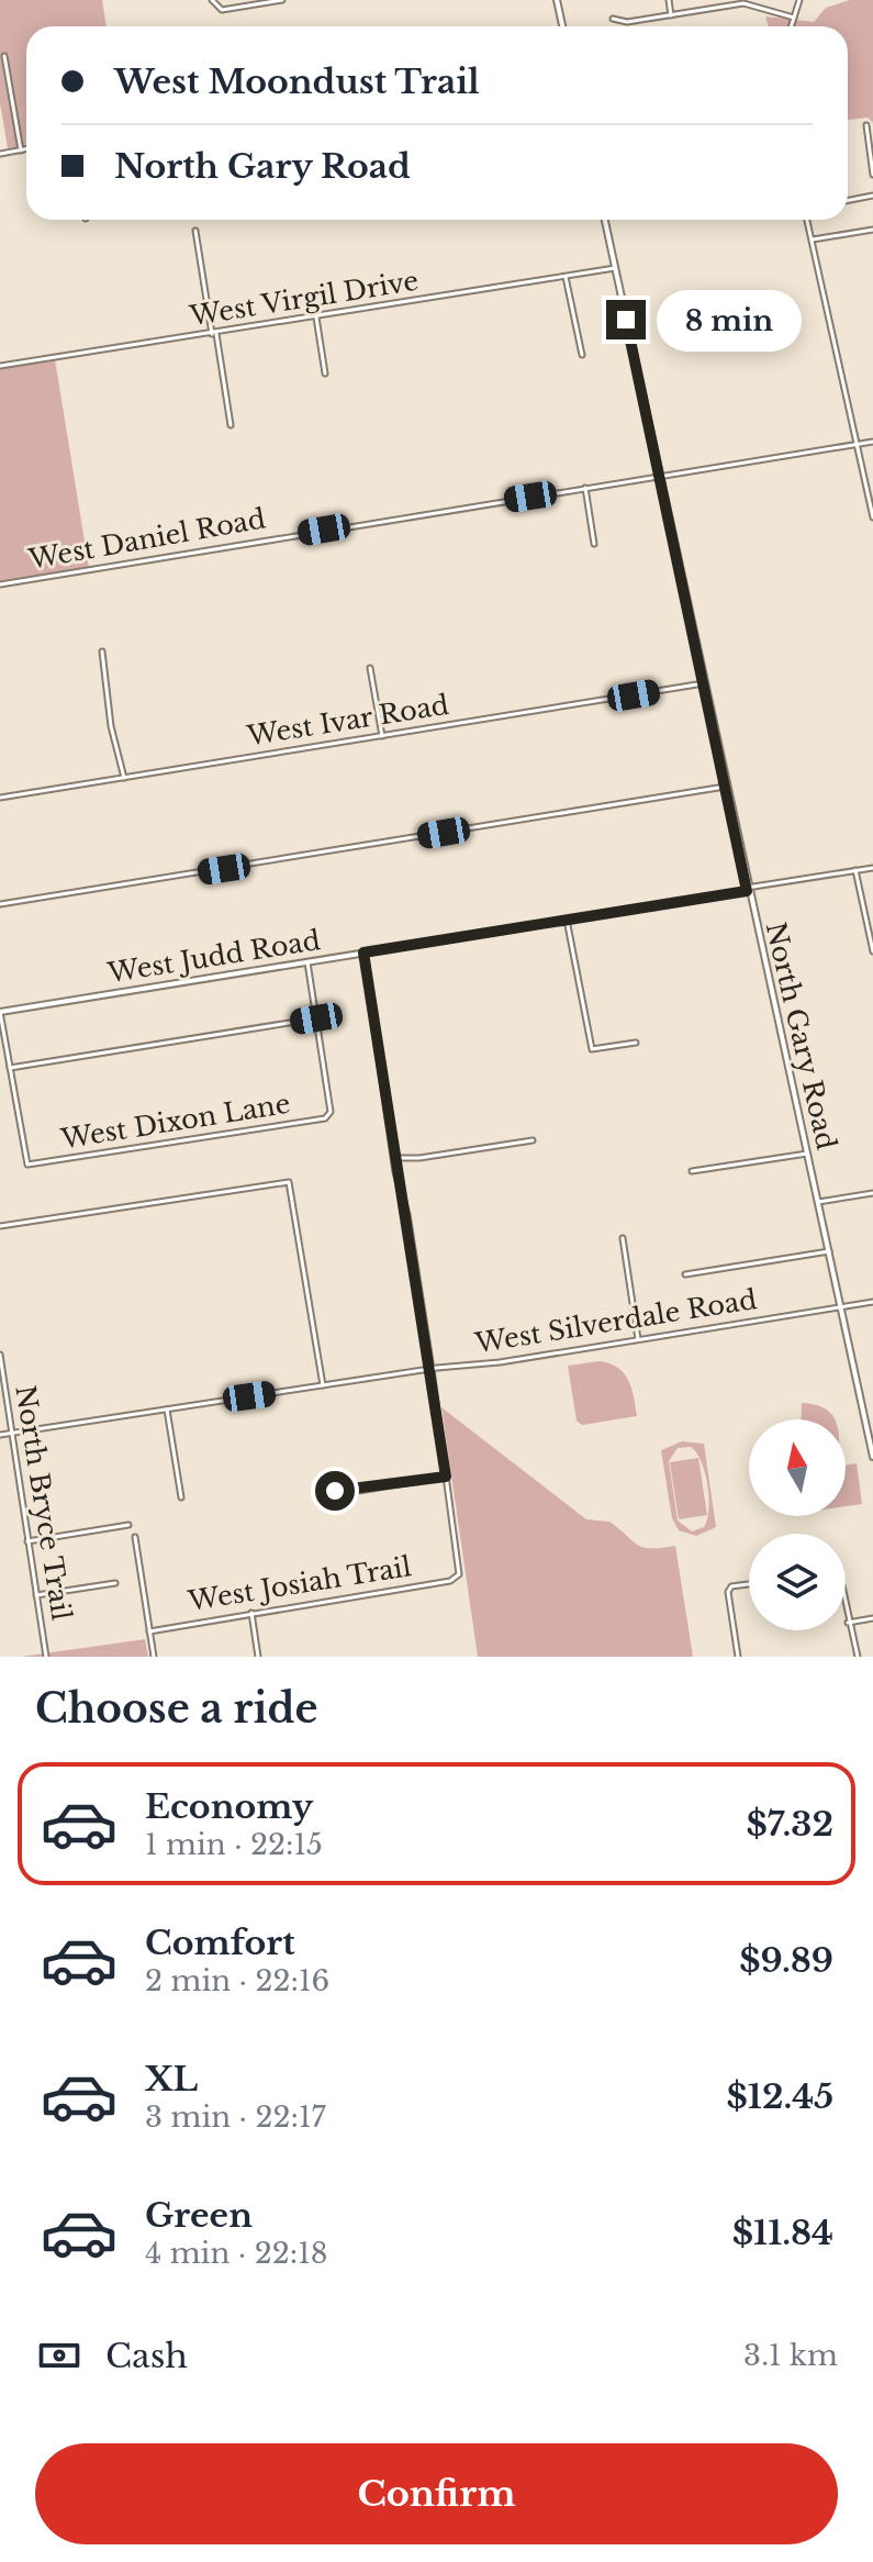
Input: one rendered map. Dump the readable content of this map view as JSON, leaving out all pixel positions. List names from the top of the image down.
{
  "streets": {
    "street": [
      "West Virgil Drive",
      "West Daniel Road",
      "West Ivar Road",
      "West Judd Road",
      "North Gary Road",
      "West Dixon Lane",
      "West Silverdale Road",
      "North Bryce Trail",
      "West Josiah Trail"
    ]
  },
  "crossings": [
    ["West Virgil Drive", "North Gary Road"],
    ["West Daniel Road", "North Gary Road"],
    ["West Ivar Road", "North Gary Road"],
    ["West Judd Road", "North Gary Road"],
    ["North Gary Road", "West Silverdale Road"],
    ["West Silverdale Road", "North Bryce Trail"]
  ],
  "north": "top",
  "page": {
    "banner": ["West Moondust Trail", "North Gary Road"],
    "bubble": "8 min",
    "heading": "Choose a ride",
    "list": [
      {
        "name": "Economy",
        "note": "1 min · 22:15",
        "value": "$7.32"
      },
      {
        "name": "Comfort",
        "note": "2 min · 22:16",
        "value": "$9.89"
      },
      {
        "name": "XL",
        "note": "3 min · 22:17",
        "value": "$12.45"
      },
      {
        "name": "Green",
        "note": "4 min · 22:18",
        "value": "$11.84"
      }
    ],
    "pay": ["Cash", "3.1 km"],
    "buttons": "Confirm"
  }
}
